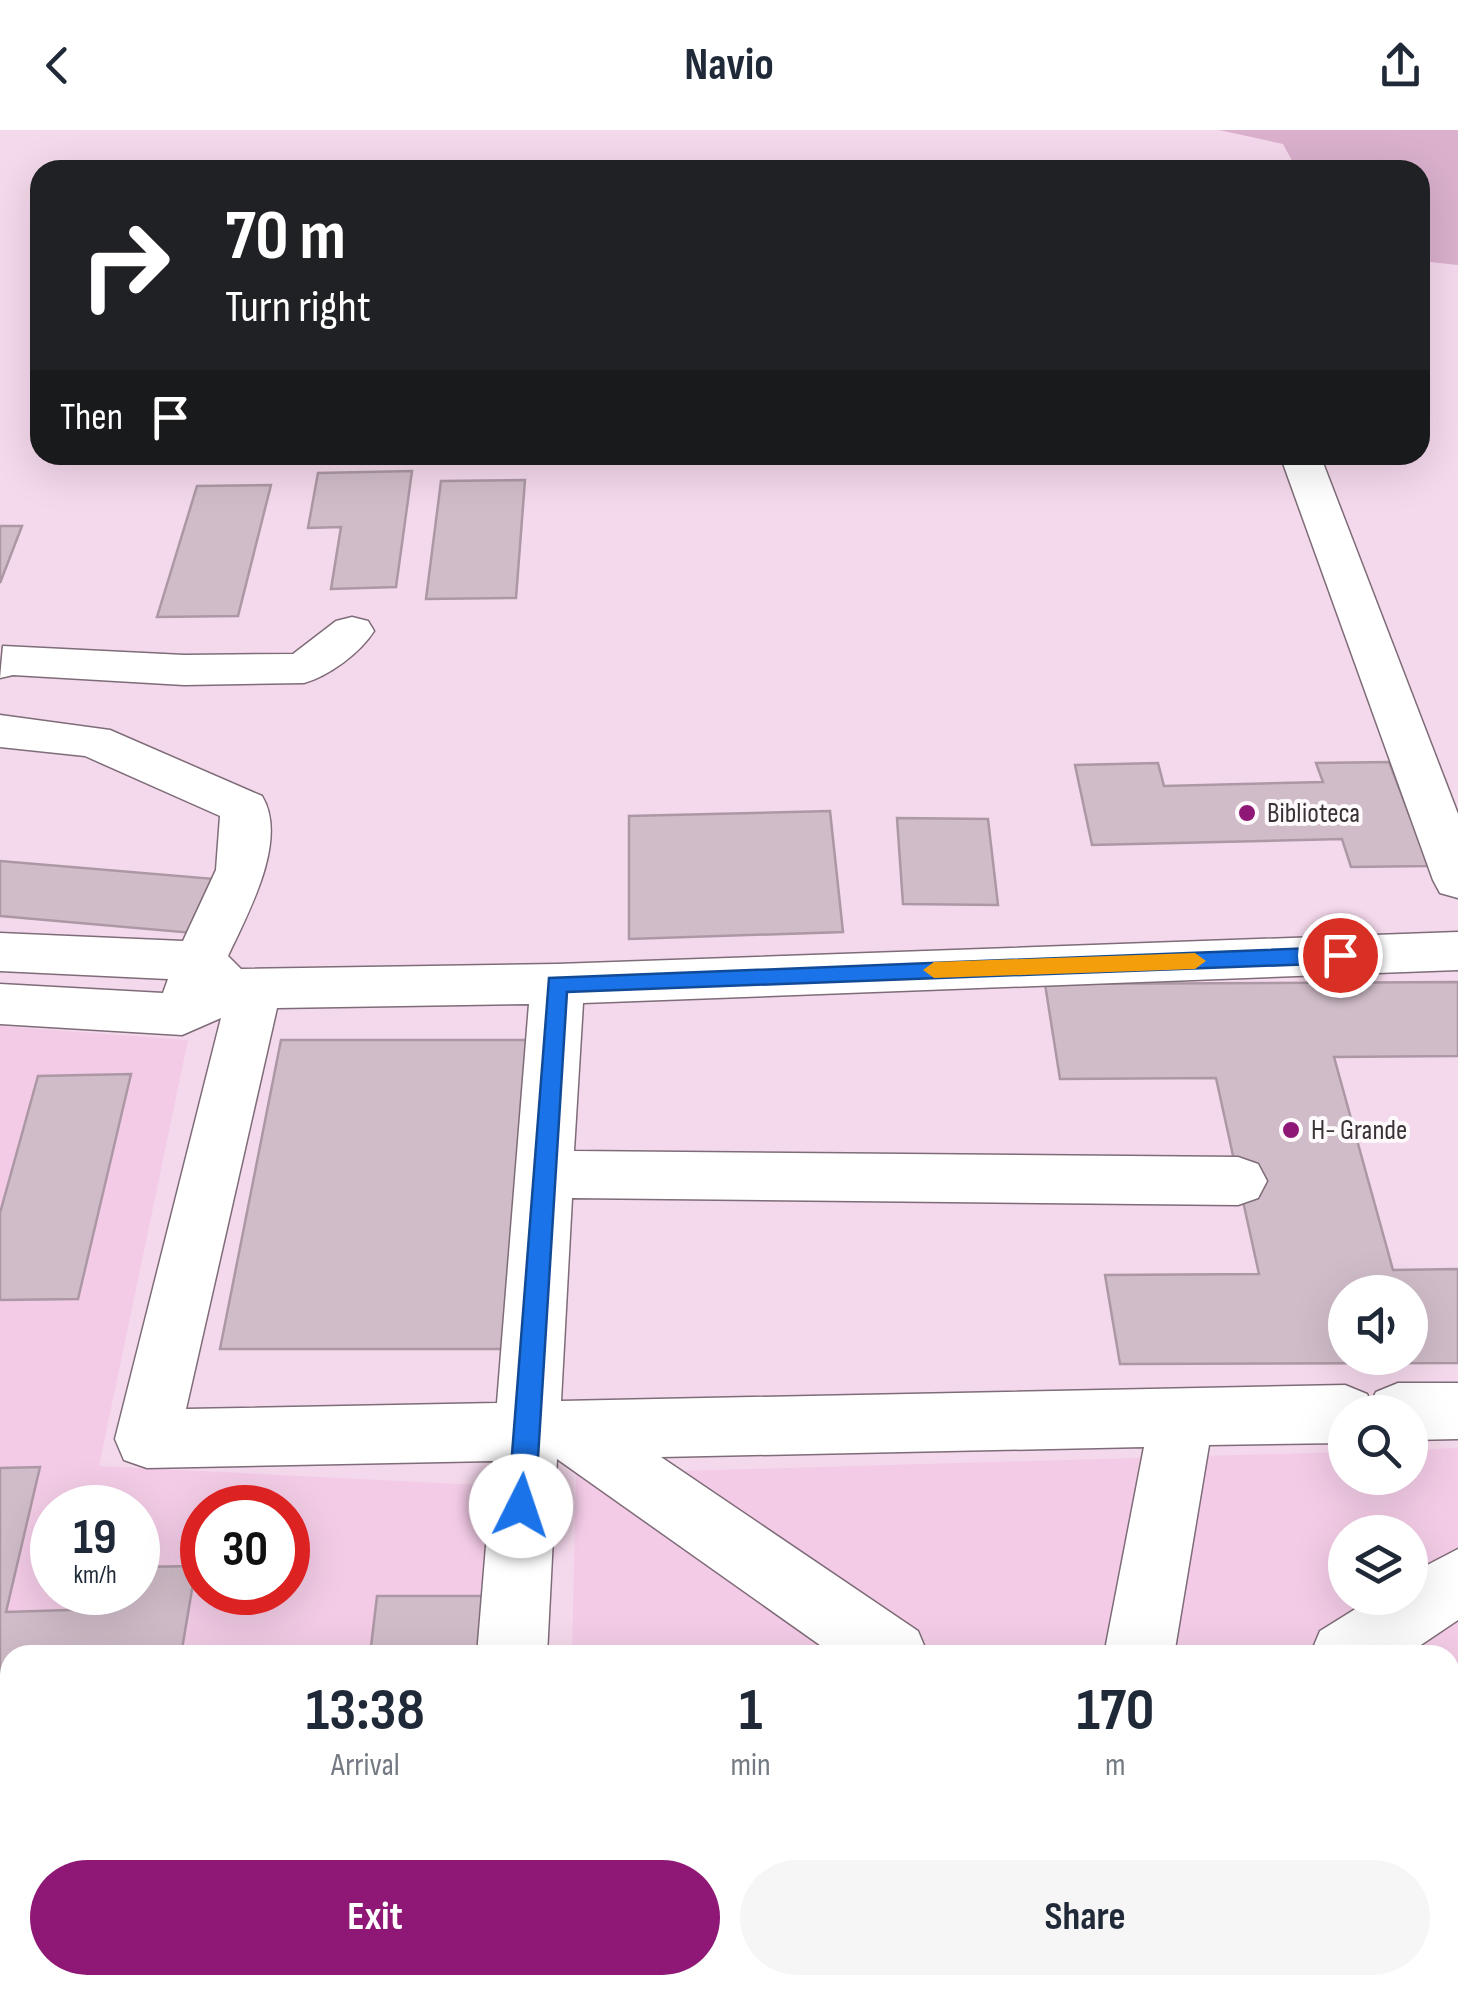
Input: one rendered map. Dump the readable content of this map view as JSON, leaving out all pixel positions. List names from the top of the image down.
{
  "places": ["Biblioteca", "H- Grande"],
  "page": {
    "header": "Navio",
    "turn": ["70 m", "Turn right"],
    "then": "Then",
    "speed": "19 km/h",
    "limit": "30",
    "eta": [
      "13:38",
      "Arrival",
      "1",
      "min",
      "170",
      "m"
    ],
    "buttons": ["Exit", "Share"]
  }
}
